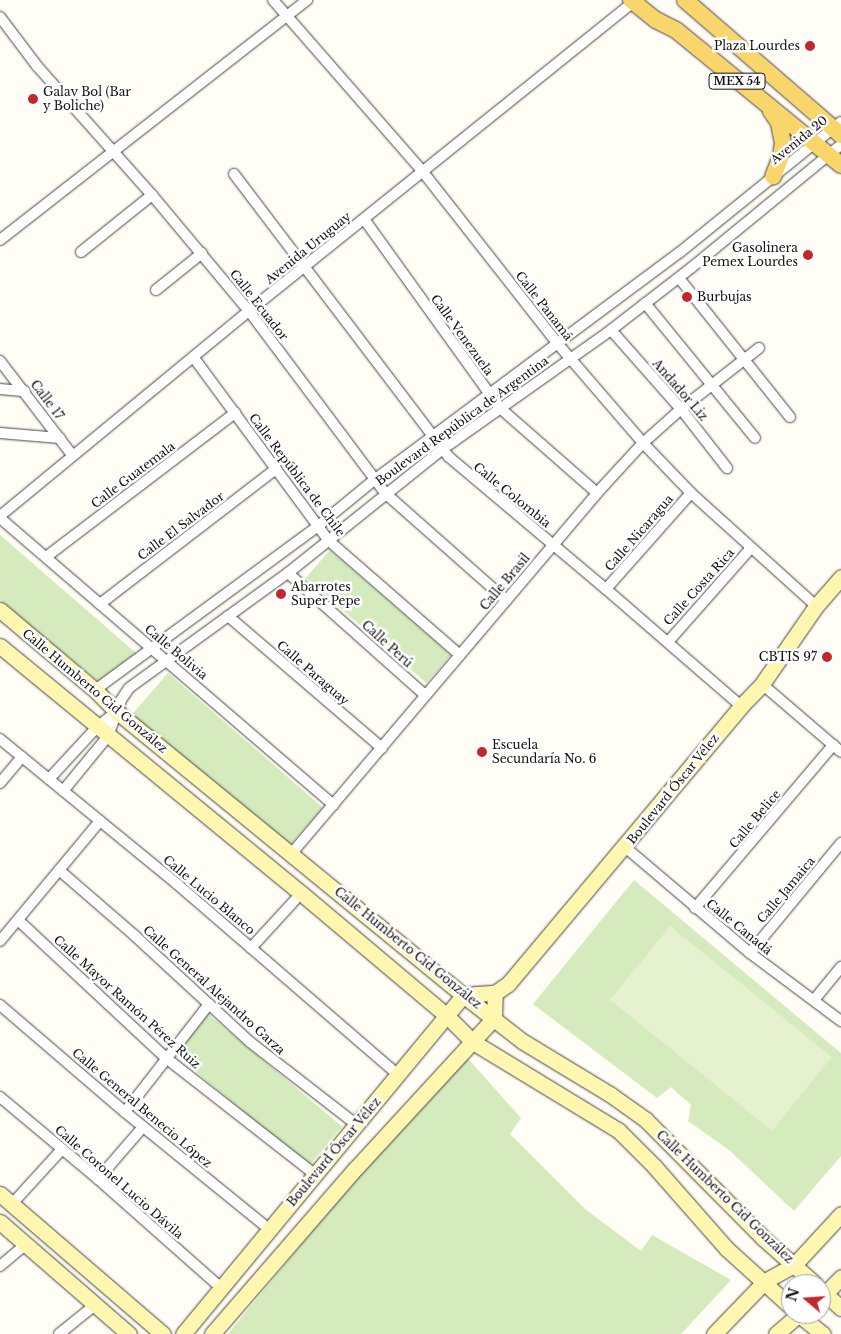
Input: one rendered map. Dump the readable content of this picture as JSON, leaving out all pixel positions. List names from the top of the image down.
{
  "streets": {
    "main road": ["MEX 54"],
    "street": [
      "Avenida 20",
      "Avenida Uruguay",
      "Calle Ecuador",
      "Calle Panamá",
      "Calle Venezuela",
      "Andador Liz",
      "Calle 17",
      "Boulevard República de Argentina",
      "Calle Guatemala",
      "Calle República de Chile",
      "Calle Colombia",
      "Calle El Salvador",
      "Calle Nicaragua",
      "Calle Brasil",
      "Calle Costa Rica",
      "Calle Perú",
      "Calle Bolivia",
      "Calle Paraguay",
      "Calle Humberto Cid González",
      "Boulevard Óscar Vélez",
      "Calle Belice",
      "Calle Jamaica",
      "Calle Lucio Blanco",
      "Calle Canadá",
      "Calle General Alejandro Garza",
      "Calle Mayor Ramón Pérez Ruiz",
      "Calle General Benecio López",
      "Calle Coronel Lucio Dávila"
    ]
  },
  "crossings": [
    ["MEX 54", "Avenida 20"],
    ["MEX 54", "Avenida Uruguay"],
    ["MEX 54", "Boulevard República de Argentina"],
    ["Avenida 20", "Boulevard República de Argentina"],
    ["Avenida Uruguay", "Calle Ecuador"],
    ["Avenida Uruguay", "Calle Panamá"],
    ["Avenida Uruguay", "Calle Venezuela"],
    ["Avenida Uruguay", "Calle 17"],
    ["Avenida Uruguay", "Calle República de Chile"],
    ["Avenida Uruguay", "Calle Colombia"],
    ["Avenida Uruguay", "Calle Bolivia"],
    ["Calle Ecuador", "Boulevard República de Argentina"],
    ["Calle Ecuador", "Calle Brasil"],
    ["Calle Panamá", "Boulevard República de Argentina"],
    ["Calle Panamá", "Calle Nicaragua"],
    ["Calle Panamá", "Calle Brasil"],
    ["Calle Panamá", "Calle Costa Rica"],
    ["Calle Panamá", "Boulevard Óscar Vélez"],
    ["Calle Venezuela", "Boulevard República de Argentina"],
    ["Calle Venezuela", "Calle Brasil"],
    ["Andador Liz", "Boulevard República de Argentina"],
    ["Andador Liz", "Calle Brasil"],
    ["Boulevard República de Argentina", "Calle República de Chile"],
    ["Boulevard República de Argentina", "Calle Colombia"],
    ["Boulevard República de Argentina", "Calle Perú"],
    ["Boulevard República de Argentina", "Calle Bolivia"],
    ["Boulevard República de Argentina", "Calle Paraguay"],
    ["Boulevard República de Argentina", "Calle Humberto Cid González"],
    ["Calle Guatemala", "Calle República de Chile"],
    ["Calle Guatemala", "Calle Bolivia"],
    ["Calle República de Chile", "Calle El Salvador"],
    ["Calle República de Chile", "Calle Brasil"],
    ["Calle Colombia", "Calle Nicaragua"],
    ["Calle Colombia", "Calle Brasil"],
    ["Calle Colombia", "Calle Costa Rica"],
    ["Calle Colombia", "Boulevard Óscar Vélez"],
    ["Calle El Salvador", "Calle Bolivia"],
    ["Calle Brasil", "Calle Perú"],
    ["Calle Brasil", "Calle Bolivia"],
    ["Calle Brasil", "Calle Paraguay"],
    ["Calle Brasil", "Calle Humberto Cid González"],
    ["Calle Humberto Cid González", "Boulevard Óscar Vélez"],
    ["Boulevard Óscar Vélez", "Calle Lucio Blanco"],
    ["Boulevard Óscar Vélez", "Calle Canadá"],
    ["Boulevard Óscar Vélez", "Calle General Alejandro Garza"],
    ["Boulevard Óscar Vélez", "Calle Mayor Ramón Pérez Ruiz"],
    ["Boulevard Óscar Vélez", "Calle General Benecio López"],
    ["Boulevard Óscar Vélez", "Calle Coronel Lucio Dávila"],
    ["Calle Belice", "Calle Canadá"],
    ["Calle Jamaica", "Calle Canadá"]
  ],
  "places": [
    "Plaza Lourdes",
    "Galay Bol (Bar y Boliche)",
    "Gasolinera Pemex Lourdes",
    "Burbujas",
    "Abarrotes Super Pepe",
    "CBTIS 97",
    "Escuela Secundaría No. 6"
  ],
  "north": "left"
}
